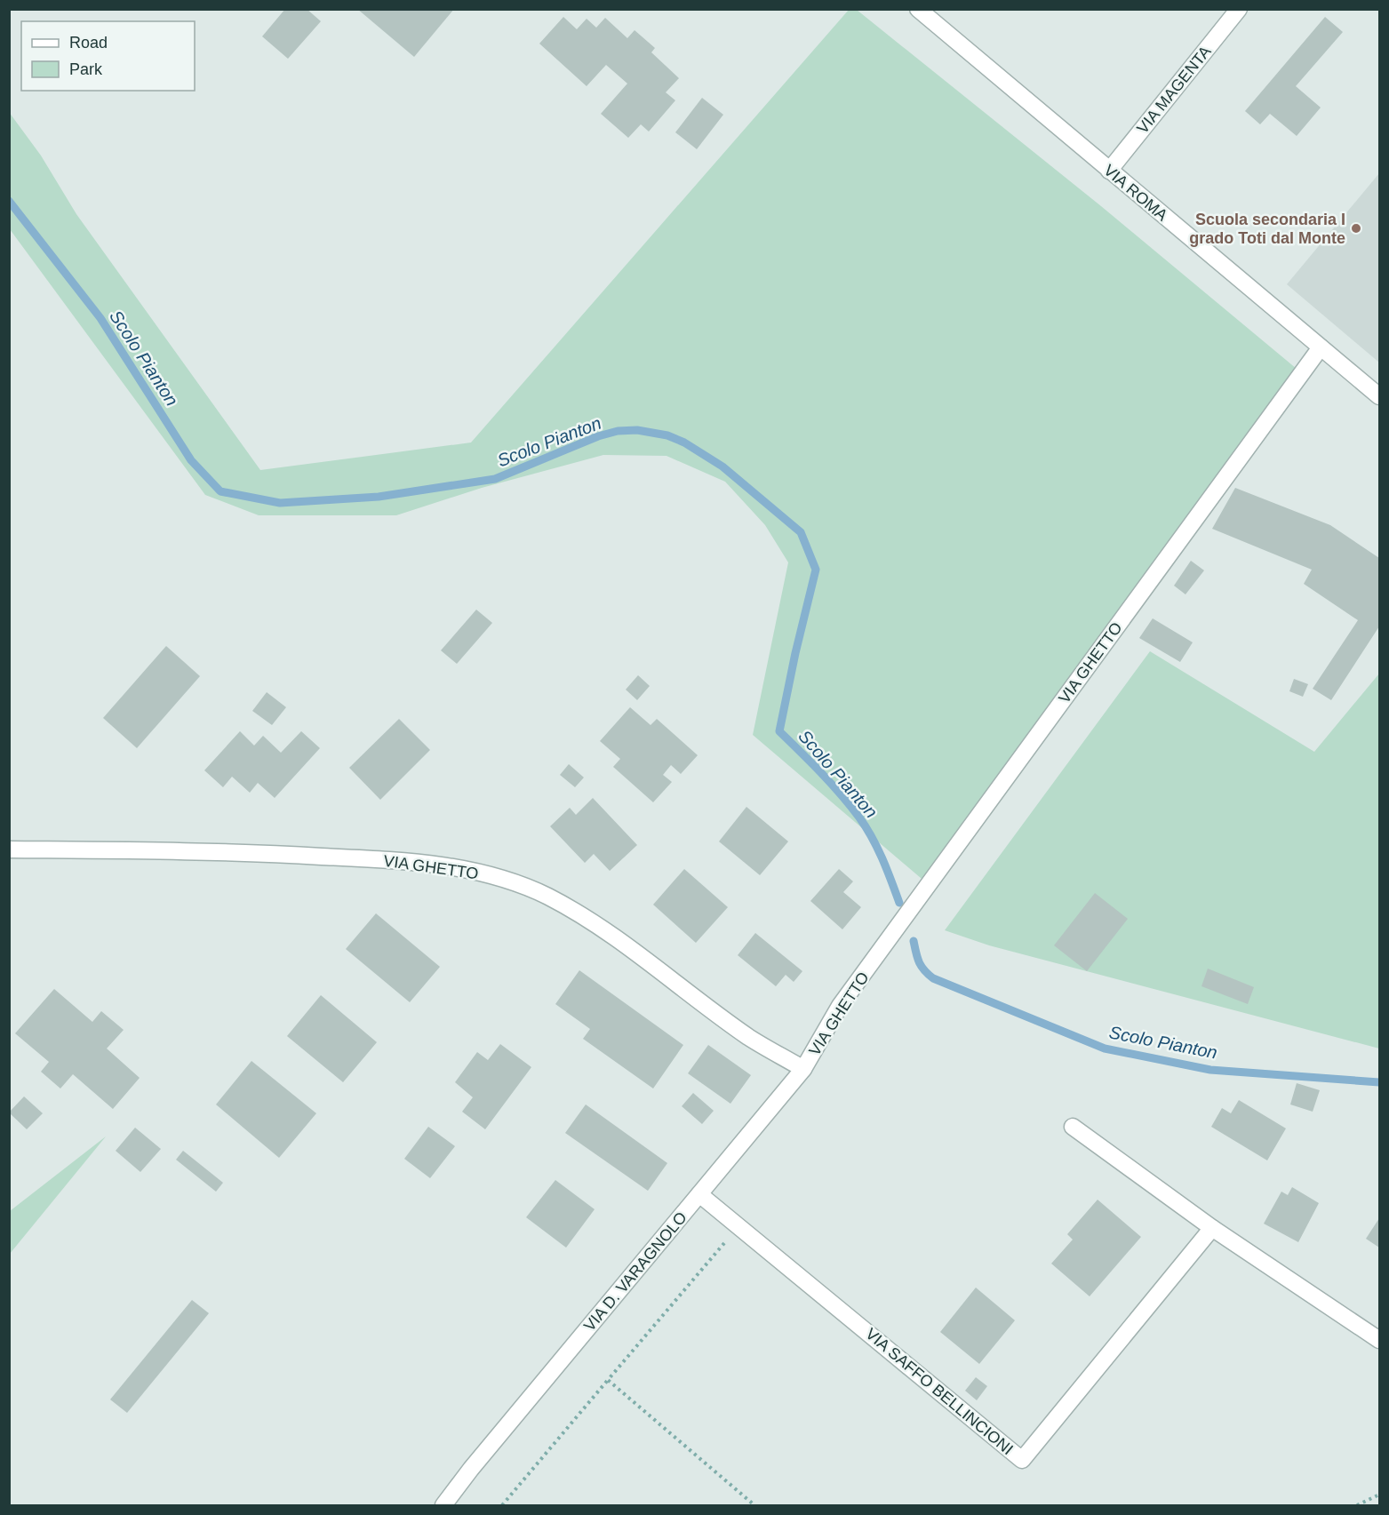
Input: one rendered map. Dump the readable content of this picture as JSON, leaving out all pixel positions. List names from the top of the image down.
{
  "streets": {
    "street": [
      "VIA MAGENTA",
      "VIA ROMA",
      "VIA GHETTO",
      "VIA D. VARAGNOLO",
      "VIA SAFFO BELLINCIONI"
    ]
  },
  "crossings": [
    ["VIA MAGENTA", "VIA ROMA"],
    ["VIA ROMA", "VIA GHETTO"],
    ["VIA GHETTO", "VIA D. VARAGNOLO"],
    ["VIA D. VARAGNOLO", "VIA SAFFO BELLINCIONI"]
  ],
  "water": ["Scolo Pianton"],
  "places": ["Scuola secondaria I grado Toti dal Monte"],
  "legend": ["Road", "Park"]
}
